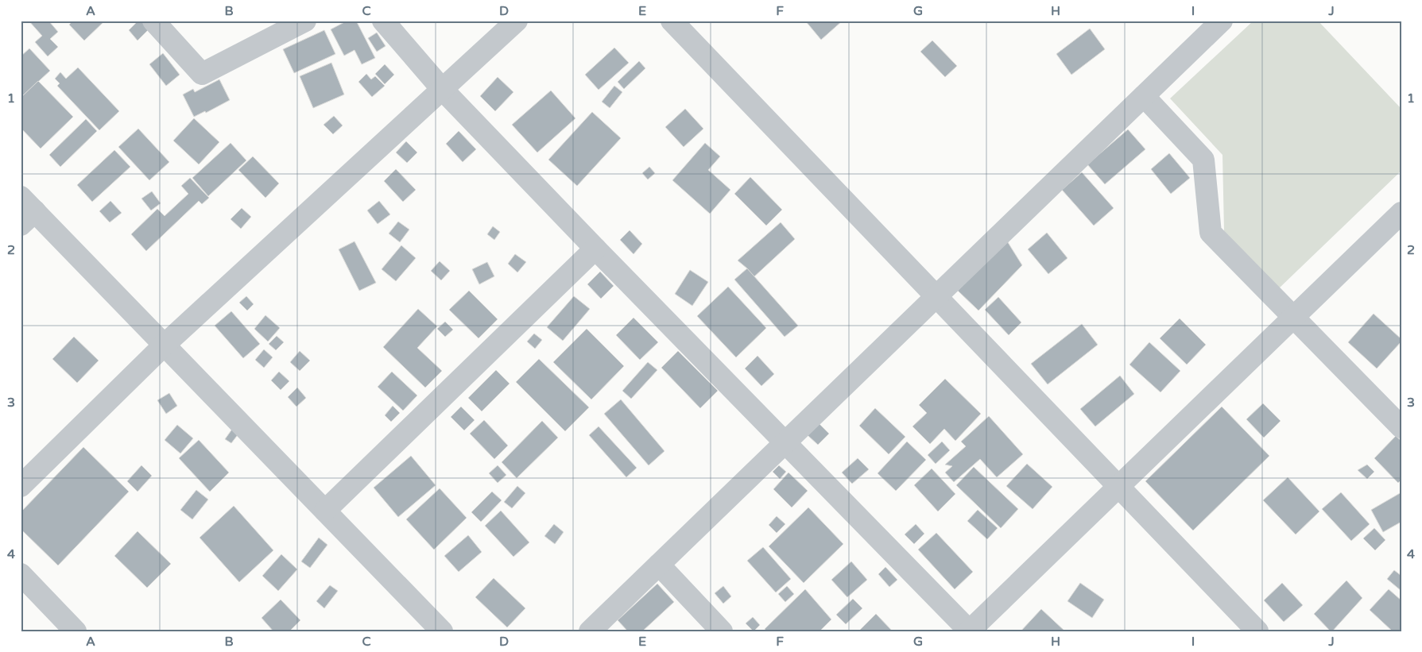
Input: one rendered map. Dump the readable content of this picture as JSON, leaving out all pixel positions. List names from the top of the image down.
{
  "grid": {
    "columns": [
      "A",
      "B",
      "C",
      "D",
      "E",
      "F",
      "G",
      "H",
      "I",
      "J"
    ],
    "rows": [
      "1",
      "2",
      "3",
      "4"
    ]
  }
}
